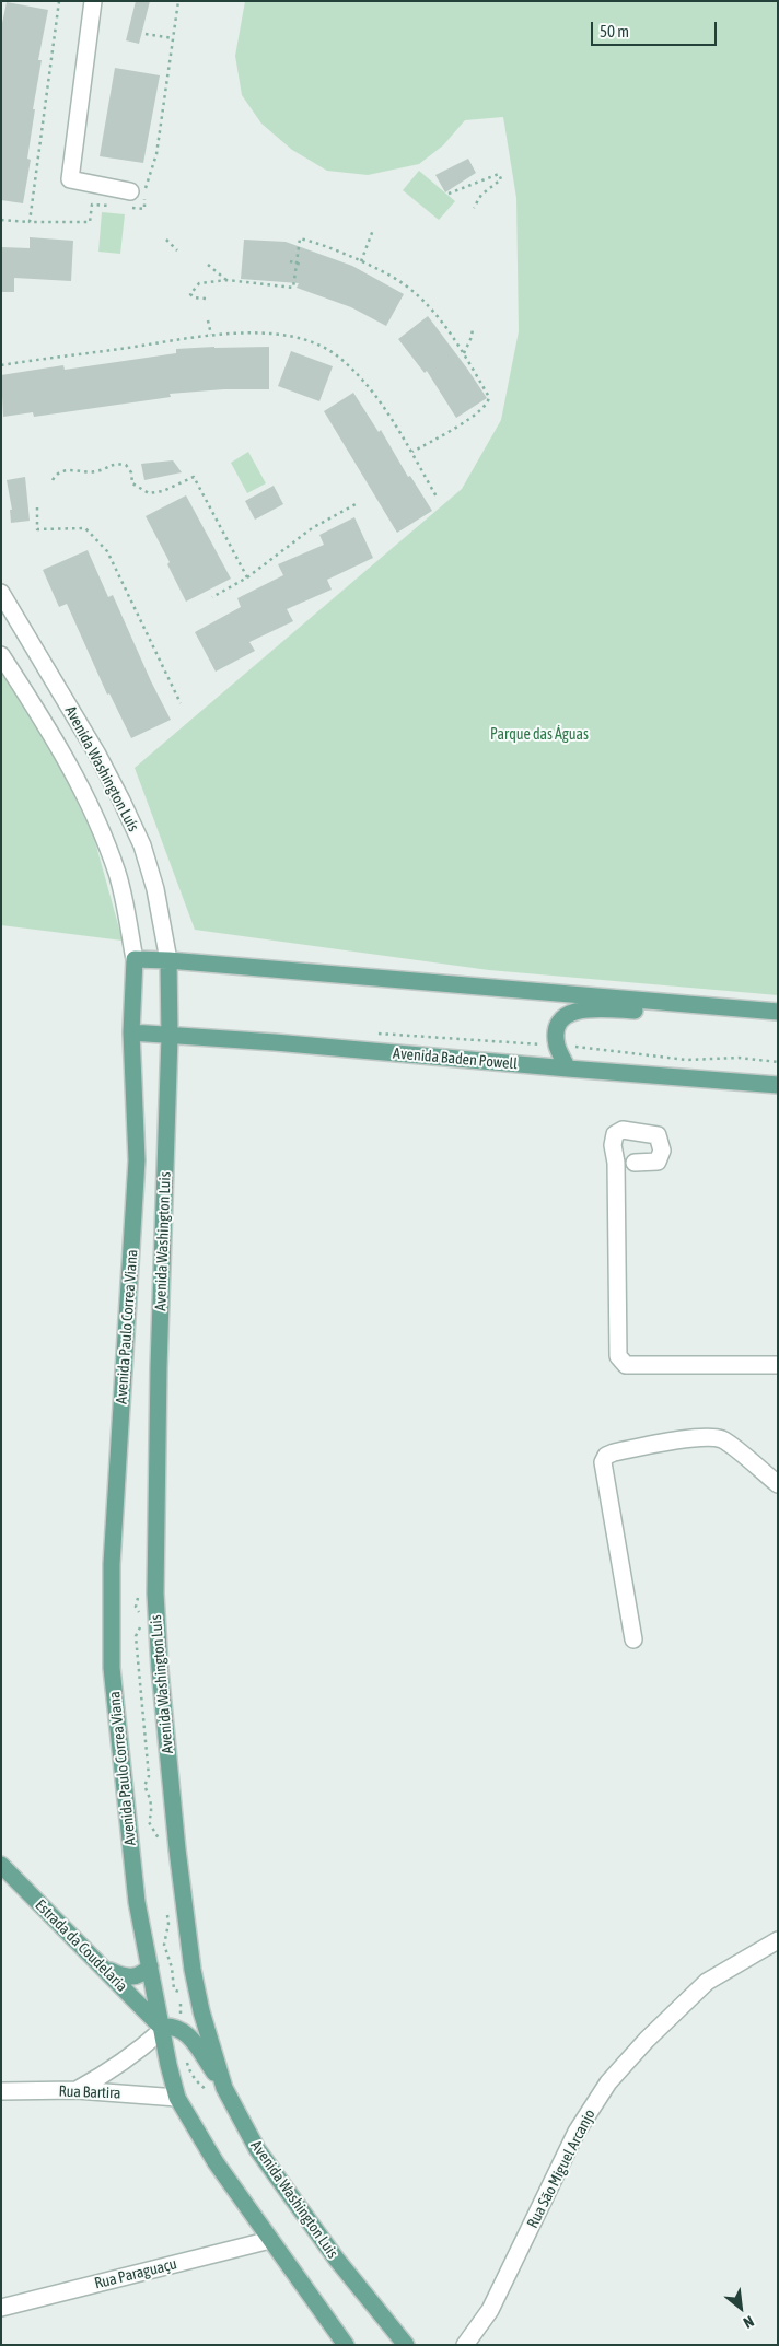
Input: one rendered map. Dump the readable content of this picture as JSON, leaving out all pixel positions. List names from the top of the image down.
{
  "streets": {
    "main road": [
      "Avenida Baden Powell",
      "Avenida Washington Luis",
      "Avenida Paulo Correa Viana",
      "Estrada da Coudelaria"
    ],
    "street": [
      "Avenida Washington Luís",
      "Rua Bartira",
      "Rua São Miguel Arcanjo",
      "Rua Paraguaçu"
    ]
  },
  "crossings": [
    ["Avenida Washington Luís", "Avenida Washington Luis"],
    ["Avenida Baden Powell", "Avenida Washington Luis"],
    ["Avenida Baden Powell", "Avenida Paulo Correa Viana"],
    ["Avenida Paulo Correa Viana", "Estrada da Coudelaria"]
  ],
  "parks": ["Parque das Águas"],
  "scale_bar": "50 m",
  "north": "bottom right"
}
